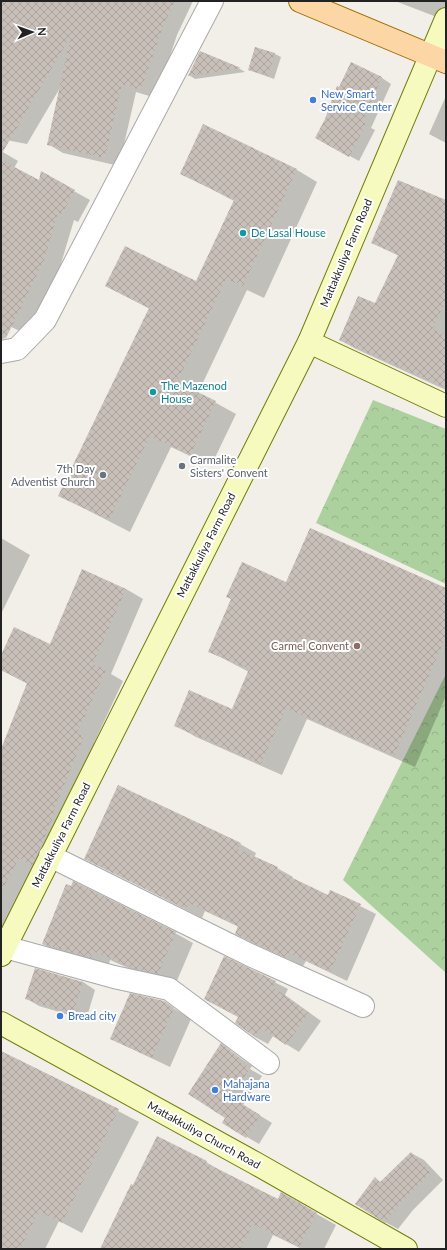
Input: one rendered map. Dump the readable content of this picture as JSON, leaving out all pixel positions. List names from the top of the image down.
{
  "streets": {
    "street": ["Mattakkuliya Farm Road", "Mattakkuliya Church Road"]
  },
  "places": [
    "New Smart Service Center",
    "De Lasal House",
    "The Mazenod House",
    "Carmalite Sisters' Convent",
    "7th Day Adventist Church",
    "Carmel Convent",
    "Bread city",
    "Mahajana Hardware"
  ],
  "north": "right"
}
